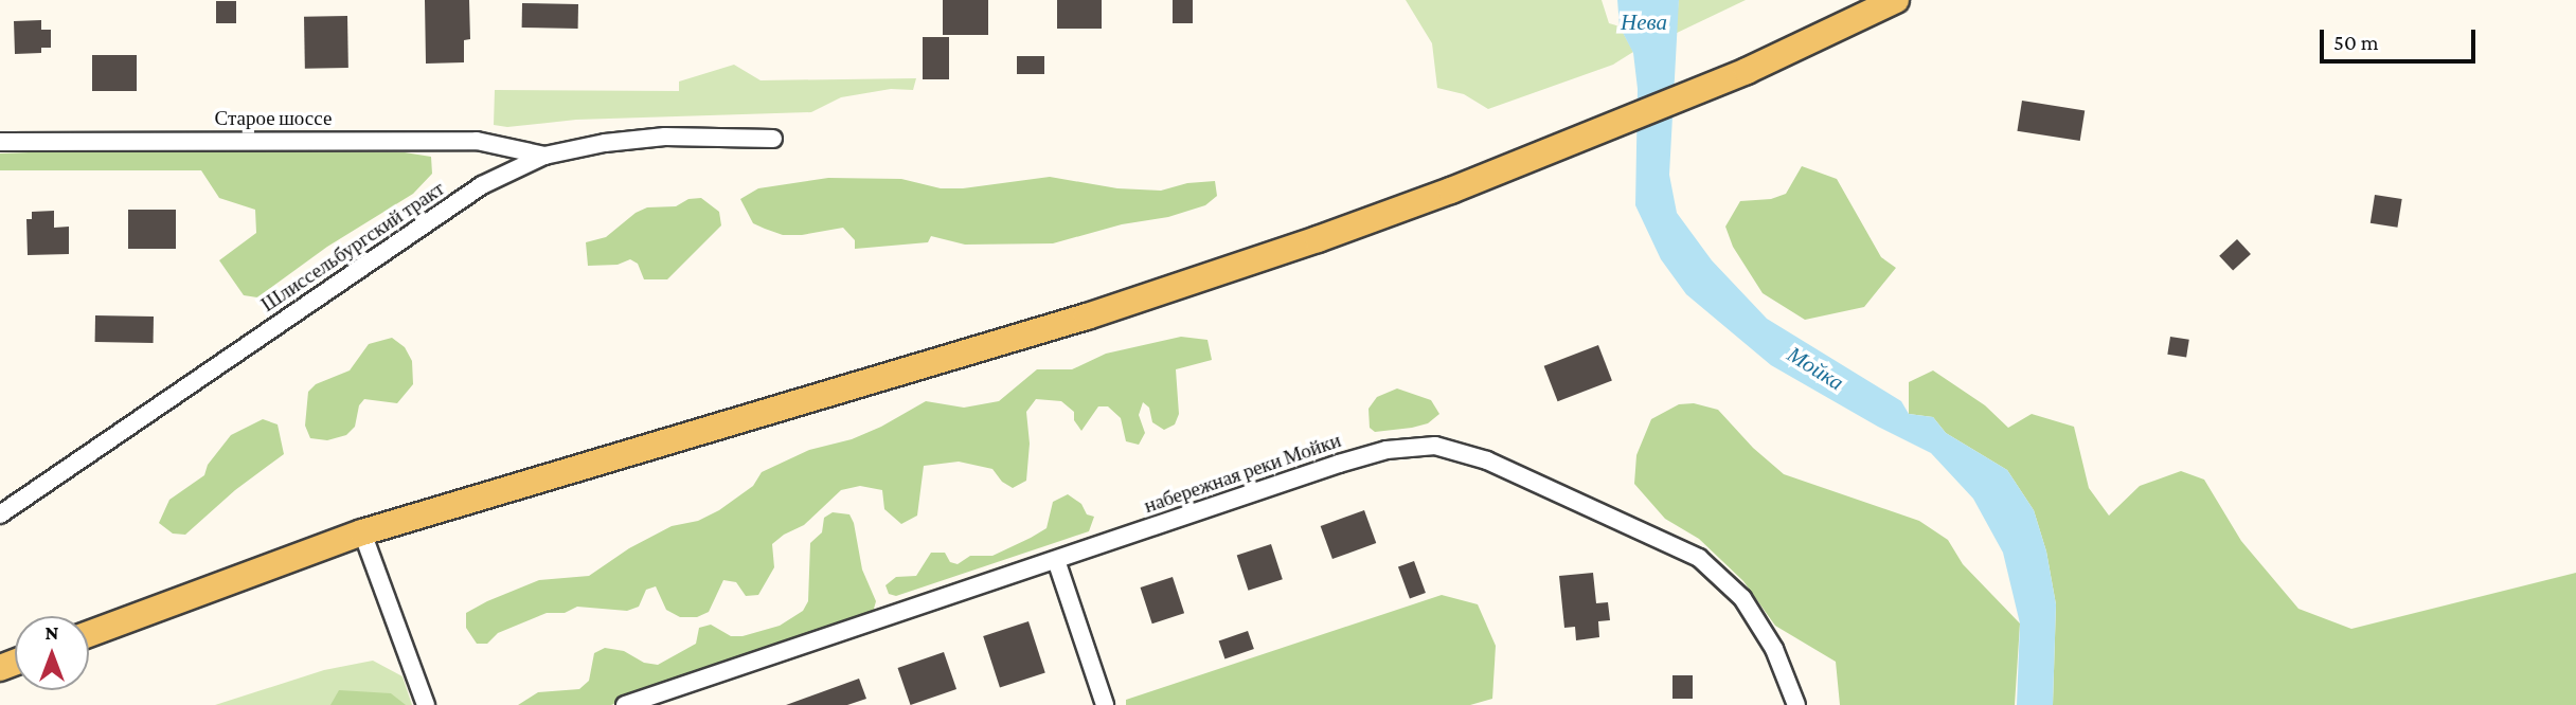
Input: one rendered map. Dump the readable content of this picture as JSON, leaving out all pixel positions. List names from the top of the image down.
{
  "streets": {
    "street": ["Старое шоссе", "Шлиссельбургский тракт", "набережная реки Мойки"]
  },
  "crossings": [
    ["Старое шоссе", "Шлиссельбургский тракт"]
  ],
  "water": ["Нева", "Мойка"],
  "scale_bar": "50 m",
  "north": "top"
}
